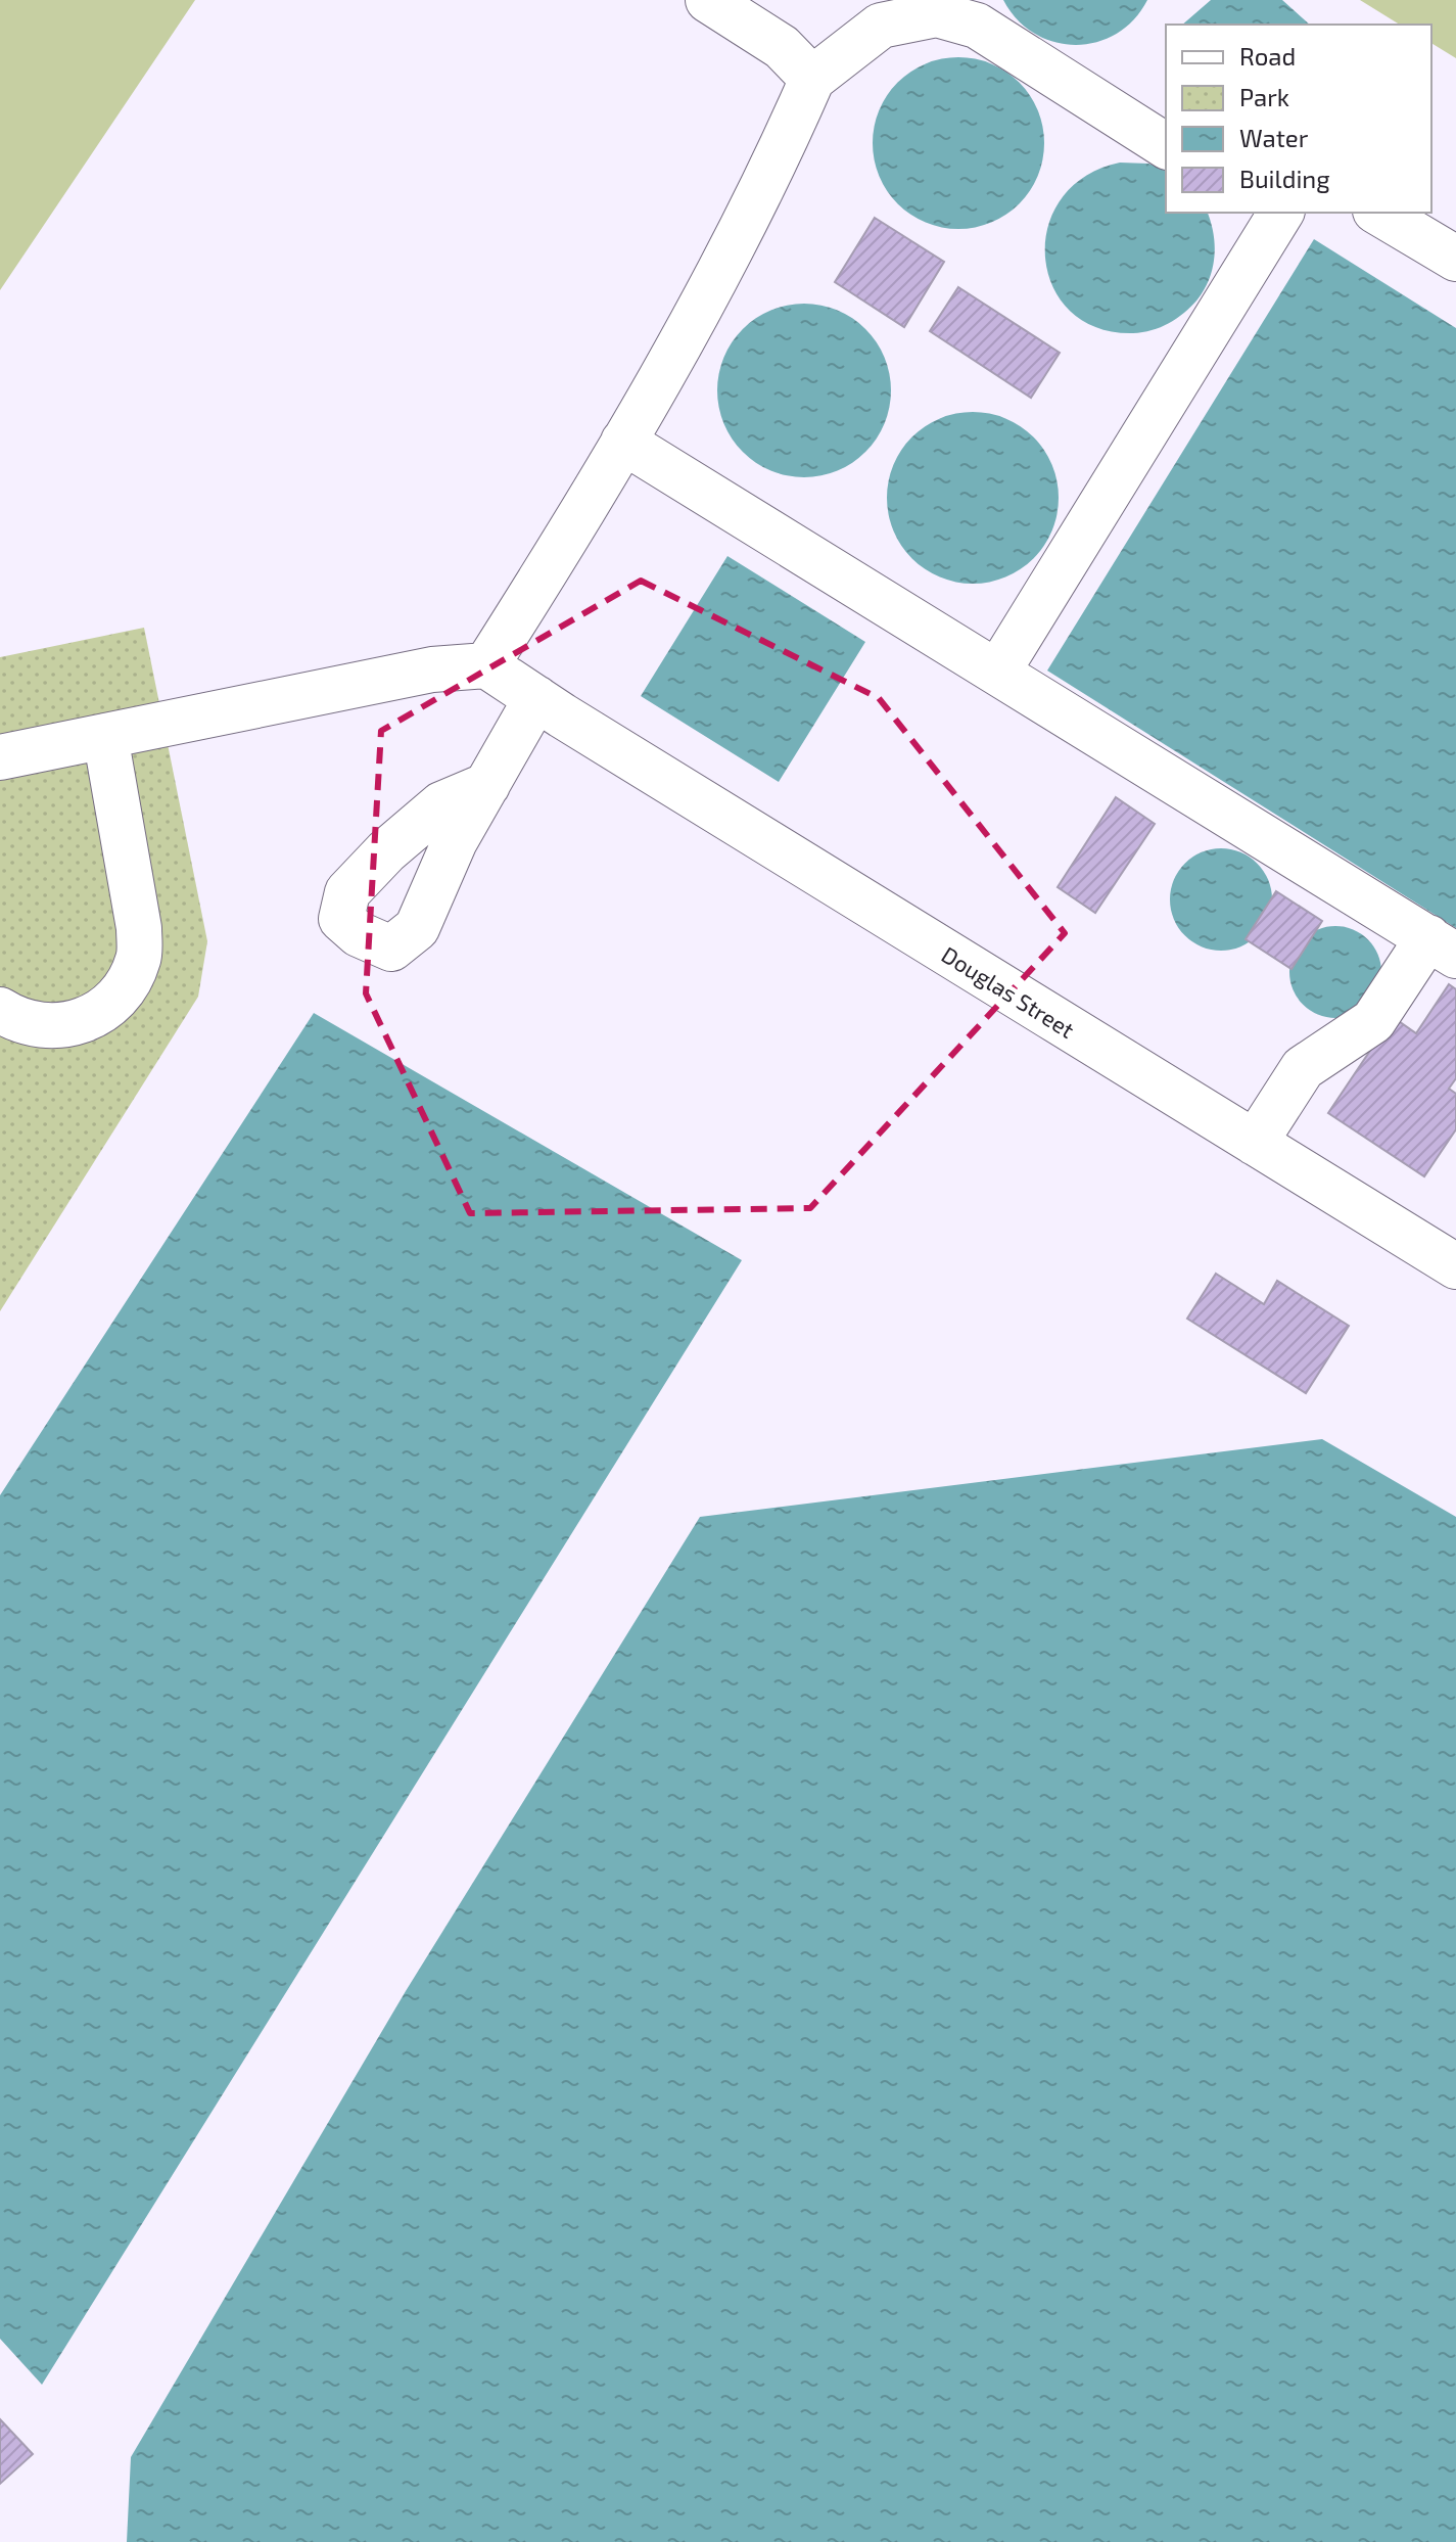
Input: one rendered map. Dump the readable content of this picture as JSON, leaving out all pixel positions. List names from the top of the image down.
{
  "streets": {
    "street": ["Douglas Street"]
  },
  "legend": [
    "Road",
    "Park",
    "Water",
    "Building"
  ]
}
